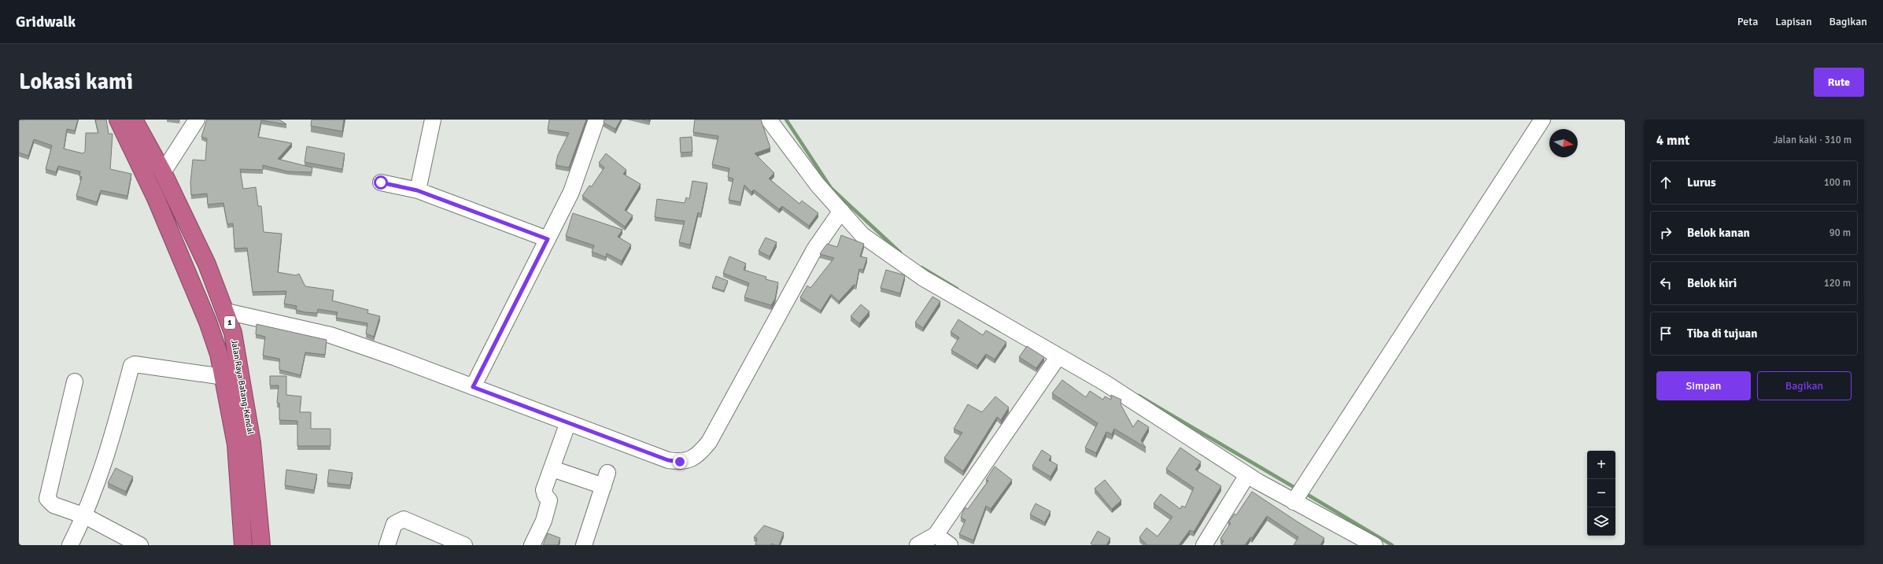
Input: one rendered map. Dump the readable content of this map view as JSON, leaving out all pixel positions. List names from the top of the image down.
{
  "streets": {
    "highway": ["1", "Jalan Raya Batang-Kendal"]
  },
  "north": "right",
  "page": {
    "header": "Gridwalk",
    "nav": ["Peta", "Lapisan", "Bagikan"],
    "buttons": [
      "Rute",
      ["Simpan", "Bagikan"]
    ],
    "title": "Lokasi kami",
    "heading": ["4 mnt", "Jalan kaki · 310 m"],
    "list": [
      ["Lurus", "100 m"],
      ["Belok kanan", "90 m"],
      ["Belok kiri", "120 m"],
      "Tiba di tujuan"
    ],
    "map_buttons": ["+", "−"]
  }
}
